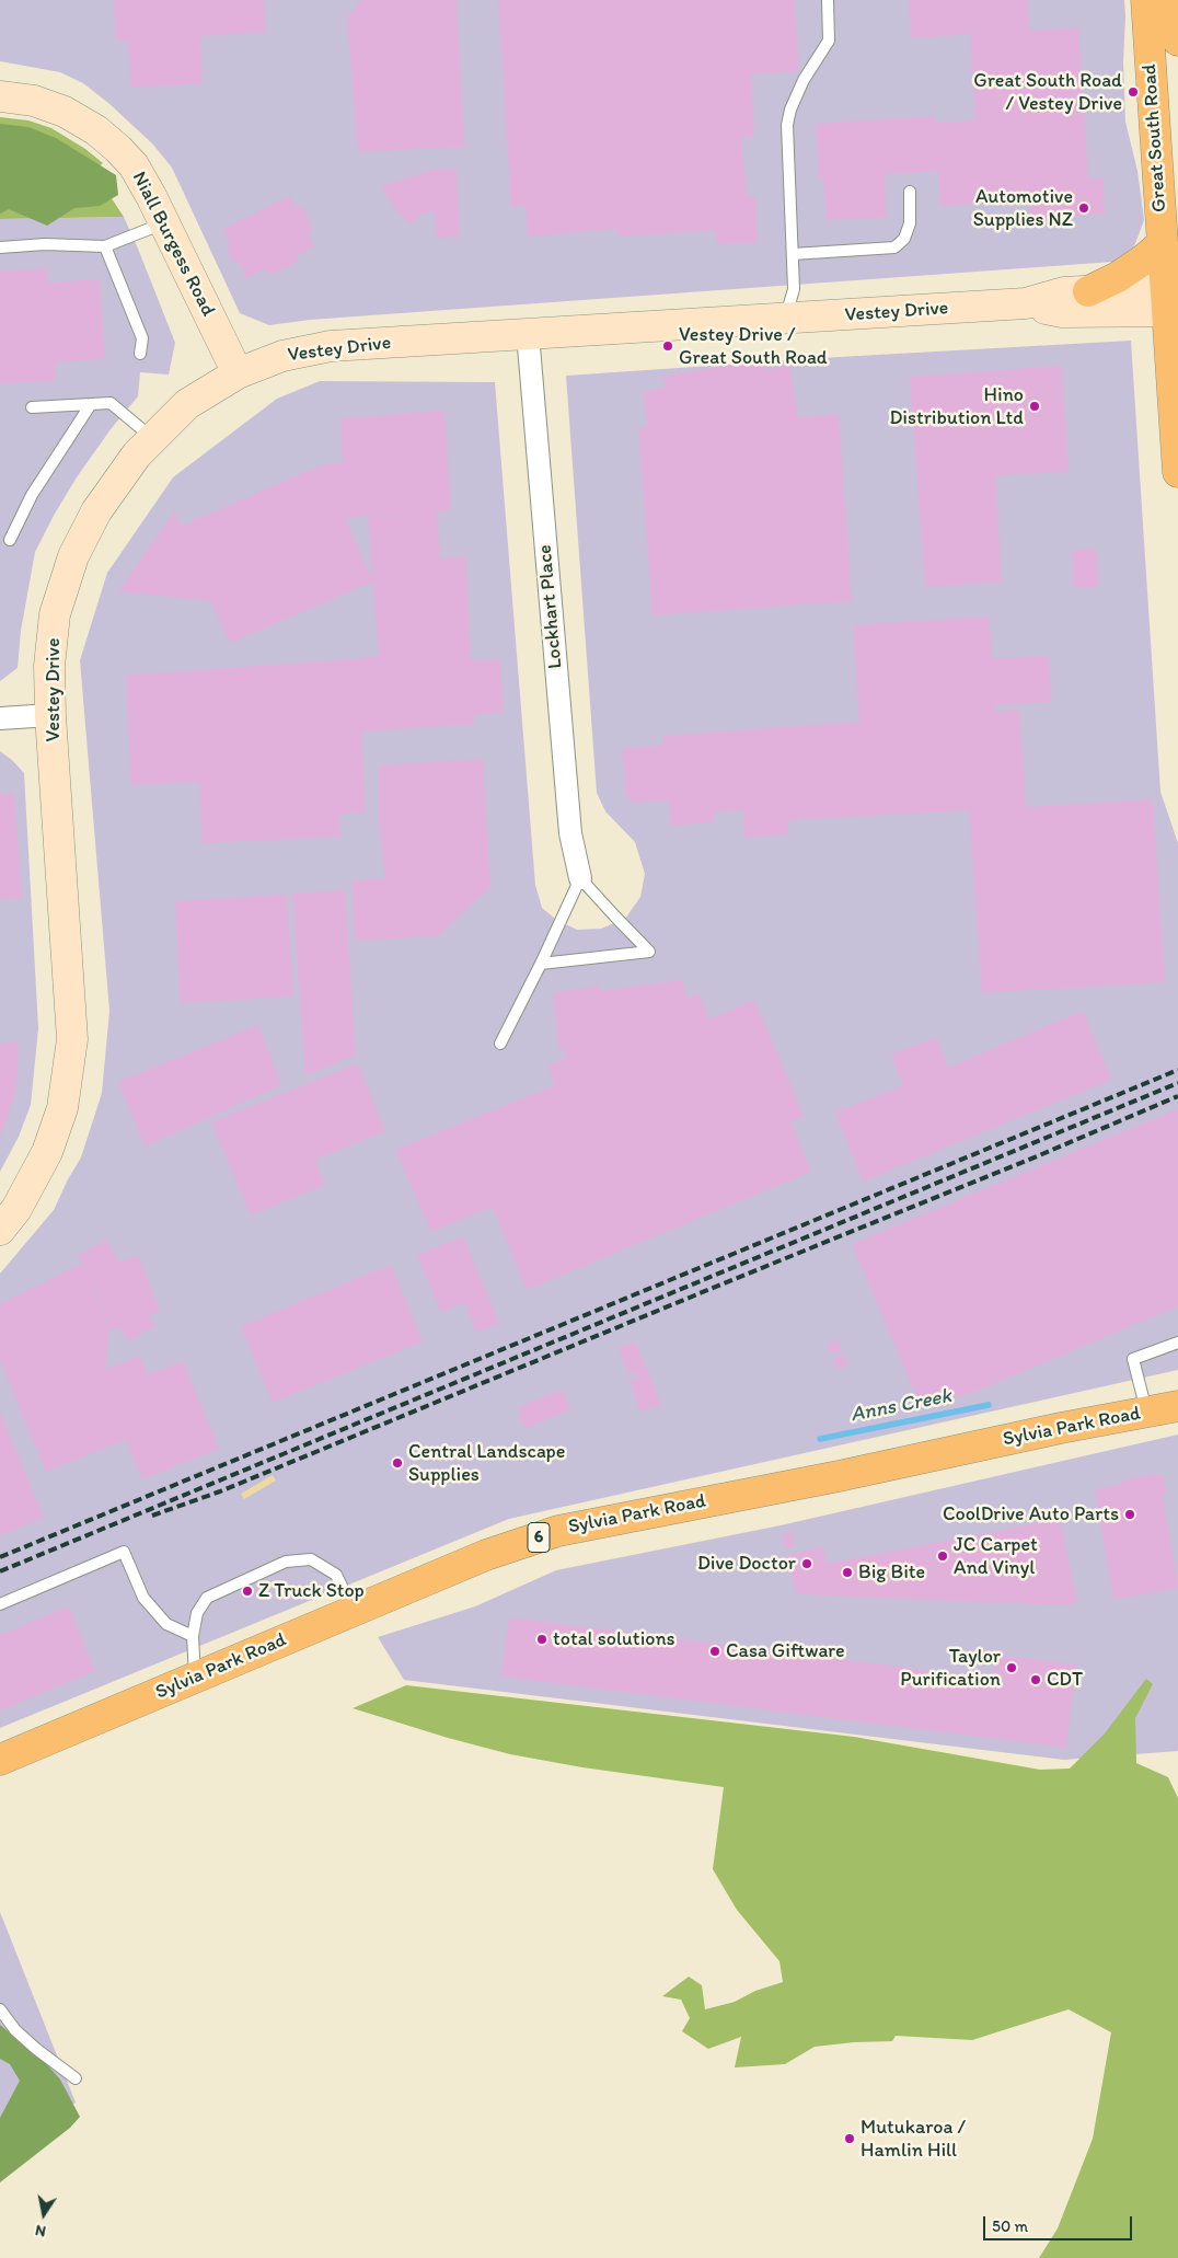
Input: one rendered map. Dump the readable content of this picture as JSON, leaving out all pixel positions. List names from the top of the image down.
{
  "streets": {
    "main road": ["Great South Road", "Sylvia Park Road", "6"],
    "street": ["Niall Burgess Road", "Vestey Drive", "Lockhart Place"]
  },
  "crossings": [
    ["Great South Road", "Vestey Drive"],
    ["Niall Burgess Road", "Vestey Drive"],
    ["Vestey Drive", "Lockhart Place"]
  ],
  "water": ["Anns Creek"],
  "places": [
    "Great South Road / Vestey Drive",
    "Automotive Supplies NZ",
    "Vestey Drive / Great South Road",
    "Hino Distribution Ltd",
    "Central Landscape Supplies",
    "CoolDrive Auto Parts",
    "JC Carpet And Vinyl",
    "Dive Doctor",
    "Big Bite",
    "Z Truck Stop",
    "total solutions",
    "Casa Giftware",
    "Taylor Purification",
    "CDT",
    "Mutukaroa / Hamlin Hill"
  ],
  "scale_bar": "50 m",
  "north": "bottom"
}
